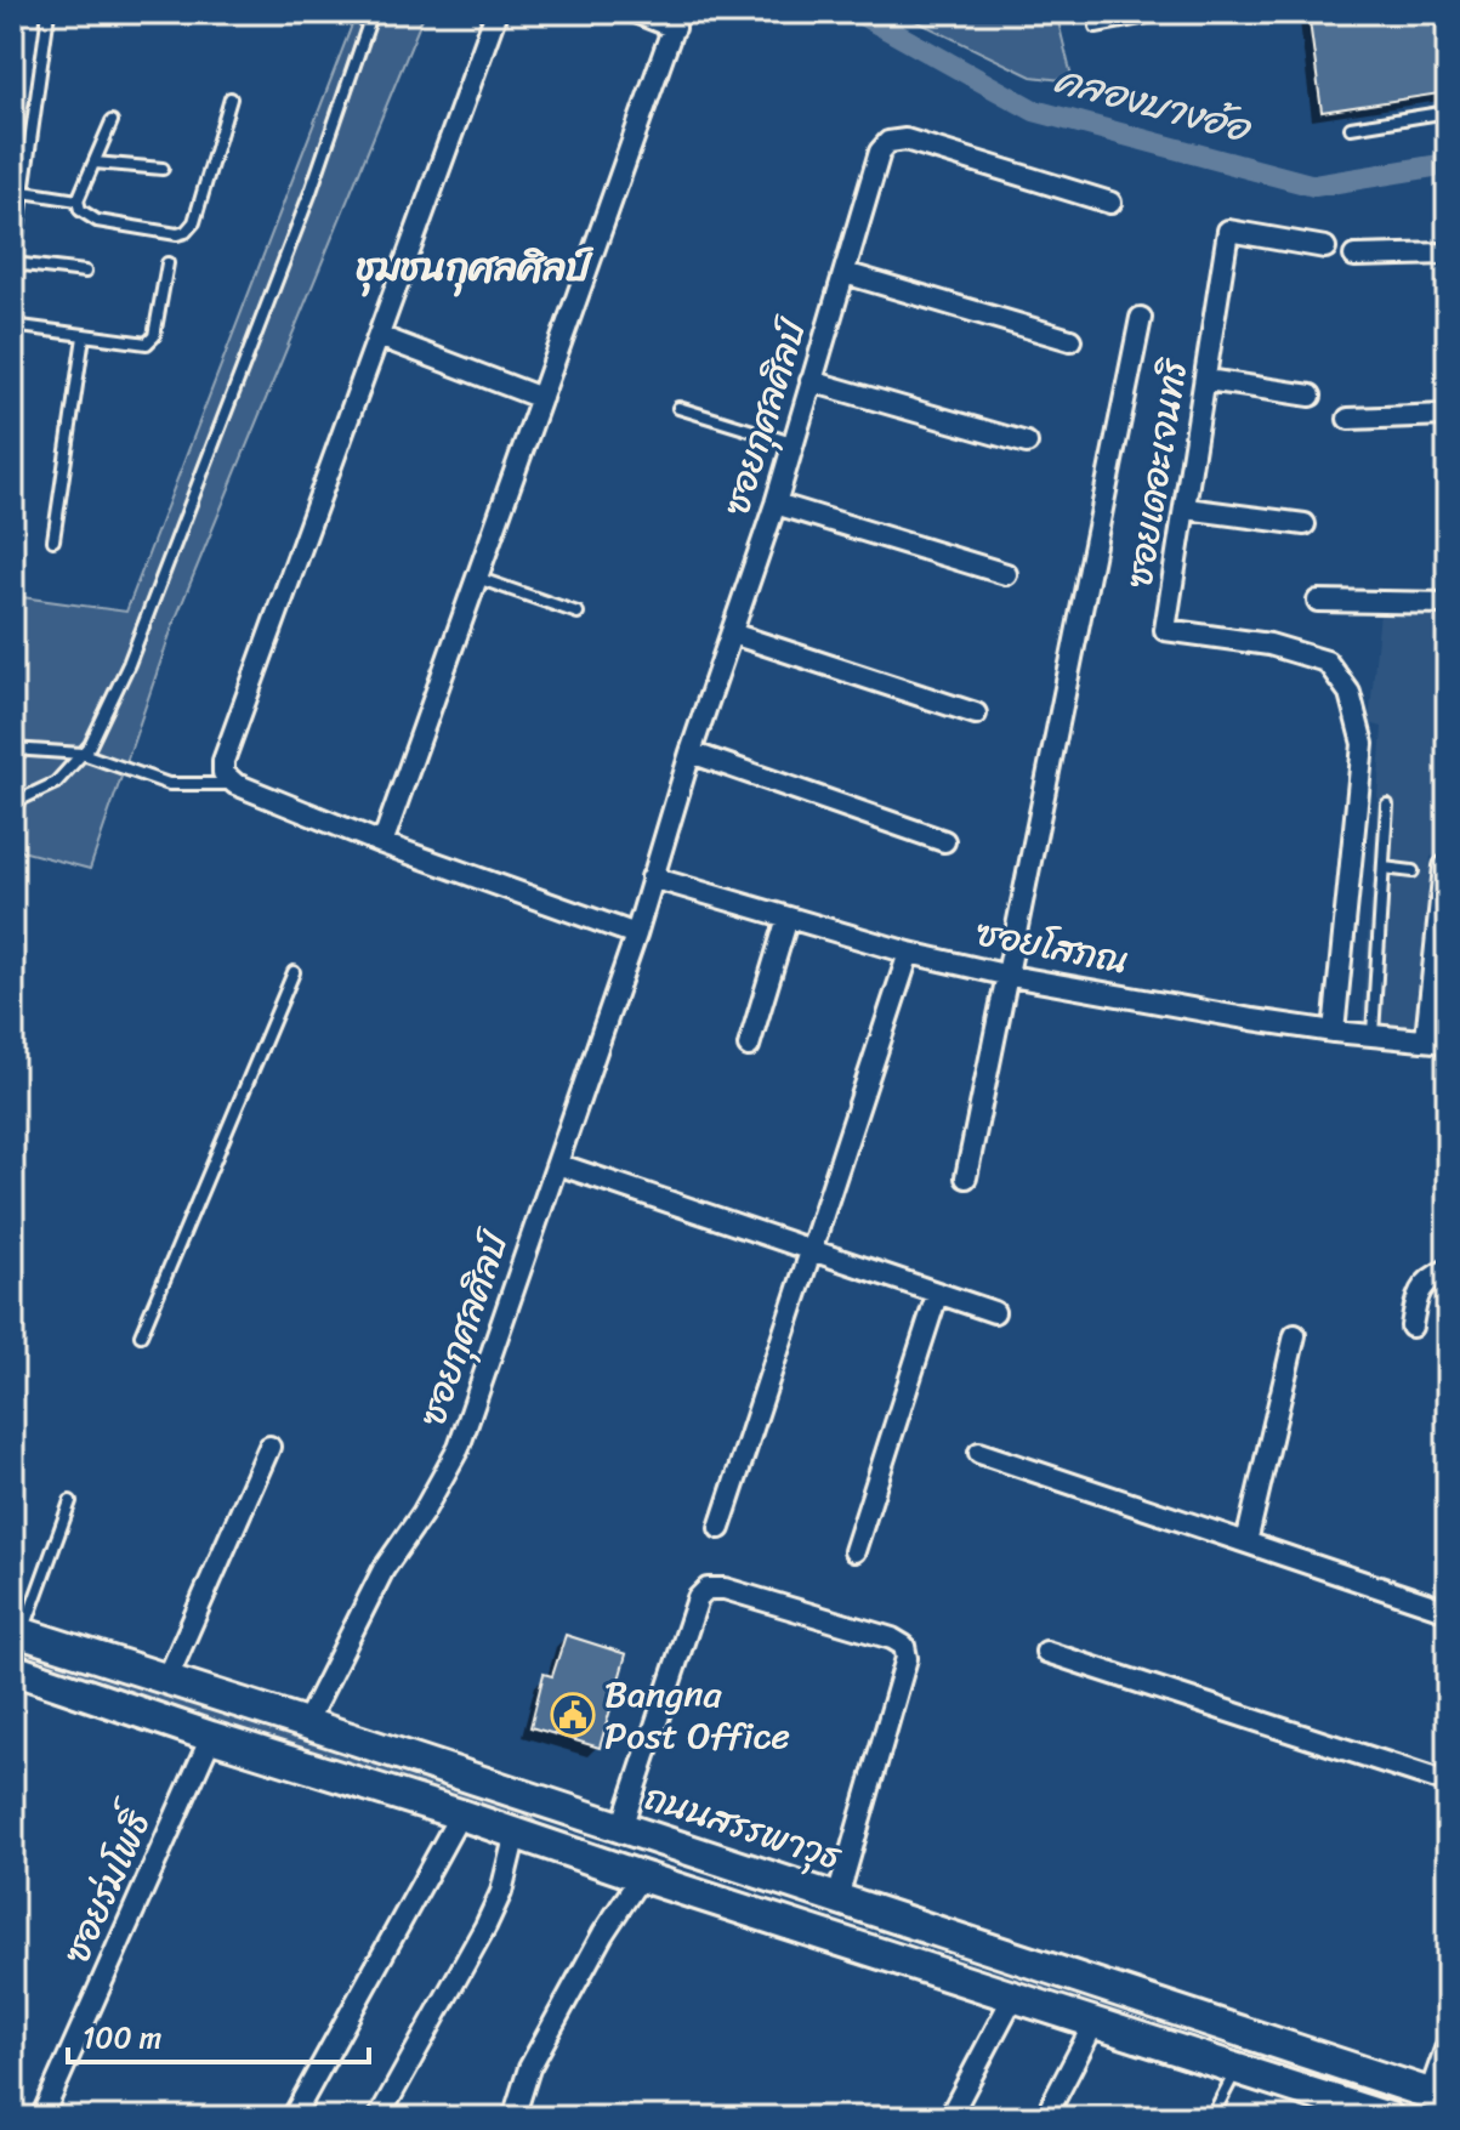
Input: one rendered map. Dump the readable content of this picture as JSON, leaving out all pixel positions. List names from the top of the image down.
{
  "streets": {
    "main road": ["ถนนสรรพาวุธ"],
    "street": [
      "ซอยกุศลศิลป์",
      "ซอยเดอะเจนทริ",
      "ซอยโสภณ",
      "ซอยร่มโพธิ์"
    ]
  },
  "crossings": [
    ["ซอยกุศลศิลป์", "ซอยโสภณ"],
    ["ซอยกุศลศิลป์", "ถนนสรรพาวุธ"],
    ["ซอยเดอะเจนทริ", "ซอยโสภณ"]
  ],
  "districts": ["ชุมชนกุศลศิลป์"],
  "water": ["คลองบางอ้อ"],
  "places": {
    "public building": ["Bangna Post Office"]
  },
  "scale_bar": "100 m"
}
